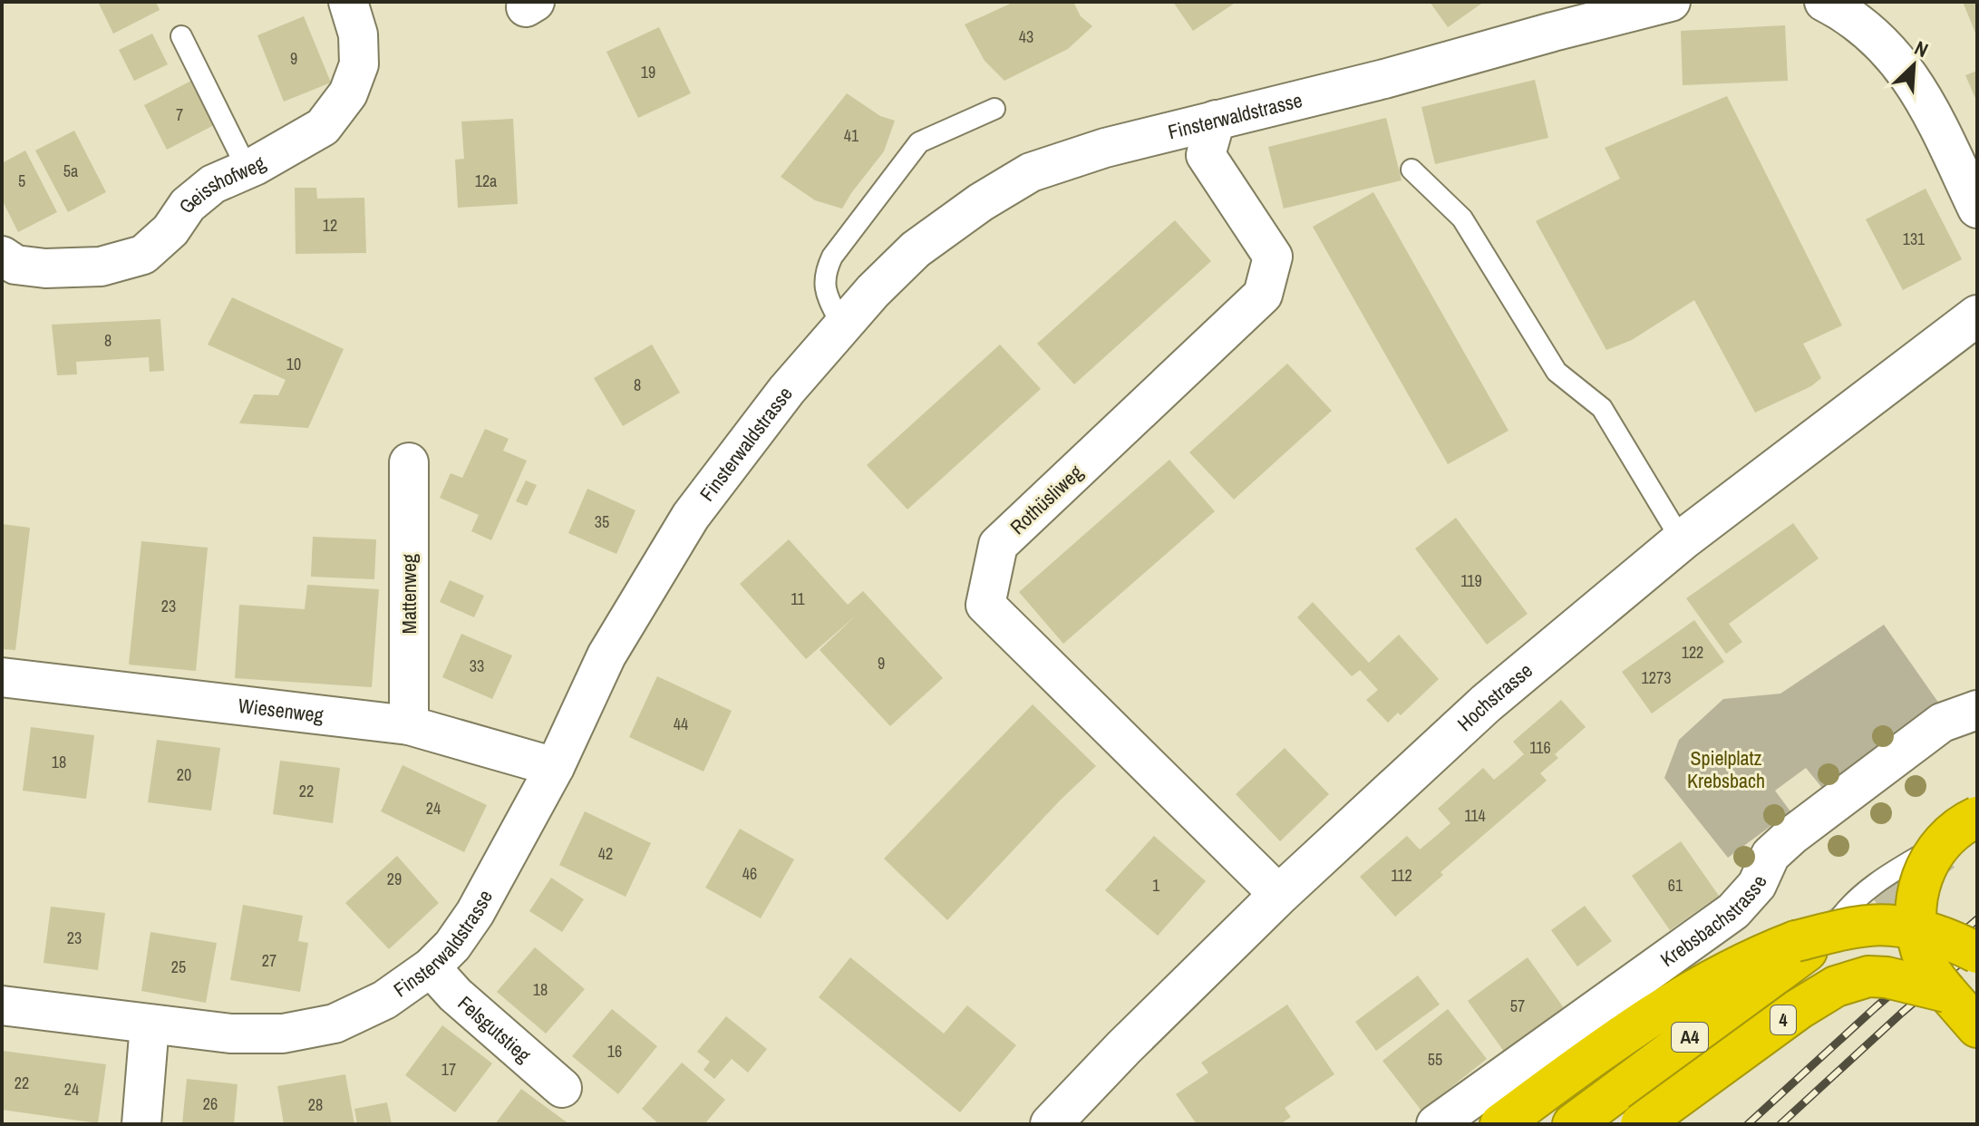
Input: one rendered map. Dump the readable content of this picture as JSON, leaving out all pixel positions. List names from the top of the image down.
{
  "streets": {
    "highway": ["4", "A4"],
    "street": [
      "Finsterwaldstrasse",
      "Geisshofweg",
      "Rothüsliweg",
      "Mattenweg",
      "Hochstrasse",
      "Wiesenweg",
      "Krebsbachstrasse",
      "Felsgutstieg"
    ]
  },
  "crossings": [
    ["Finsterwaldstrasse", "Rothüsliweg"],
    ["Finsterwaldstrasse", "Wiesenweg"],
    ["Finsterwaldstrasse", "Felsgutstieg"],
    ["Rothüsliweg", "Hochstrasse"],
    ["Mattenweg", "Wiesenweg"]
  ],
  "parks": ["Spielplatz Krebsbach"],
  "house_numbers": [
    "43",
    "9",
    "19",
    "7",
    "41",
    "5a",
    "5",
    "12a",
    "12",
    "131",
    "8",
    "10",
    "8",
    "35",
    "119",
    "11",
    "23",
    "122",
    "9",
    "33",
    "1273",
    "44",
    "116",
    "18",
    "20",
    "22",
    "24",
    "114",
    "42",
    "46",
    "112",
    "29",
    "1",
    "61",
    "23",
    "27",
    "25",
    "18",
    "57",
    "16",
    "55",
    "17",
    "22",
    "24",
    "26",
    "28"
  ],
  "north": "top right"
}
